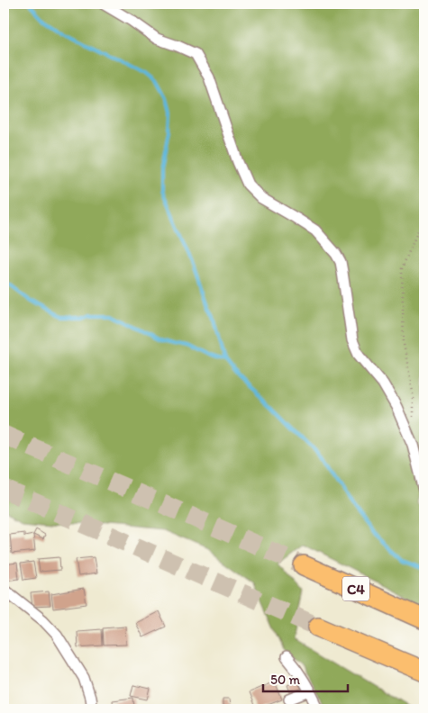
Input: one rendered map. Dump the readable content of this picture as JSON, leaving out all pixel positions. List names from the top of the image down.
{
  "streets": {
    "highway": ["C4"]
  },
  "scale_bar": "50 m"
}
